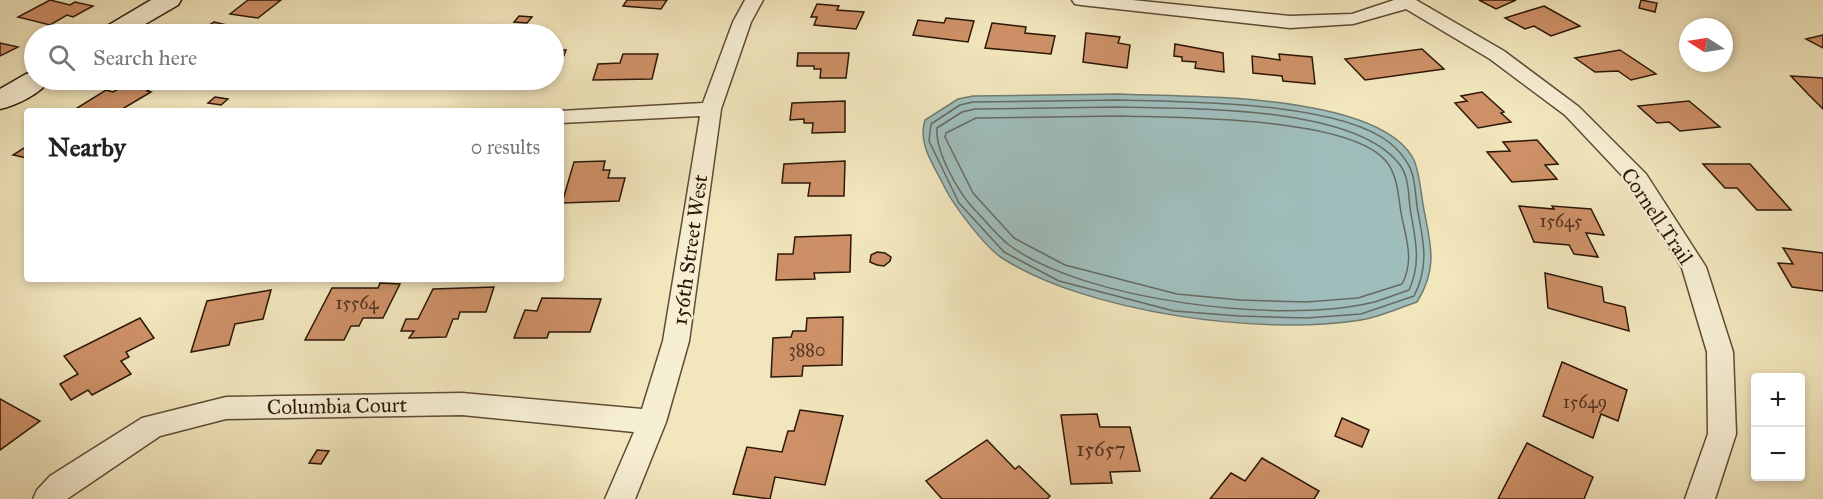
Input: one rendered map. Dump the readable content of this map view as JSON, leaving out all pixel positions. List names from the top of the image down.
{
  "streets": {
    "street": ["Cornell Trail", "156th Street West", "Columbia Court"]
  },
  "crossings": [
    ["156th Street West", "Columbia Court"]
  ],
  "house_numbers": [
    "15645",
    "15564",
    "3880",
    "15649",
    "15657"
  ],
  "north": "left",
  "page": {
    "search": "Search here",
    "heading": ["Nearby", "0 results"],
    "map_buttons": ["+", "−"]
  }
}
